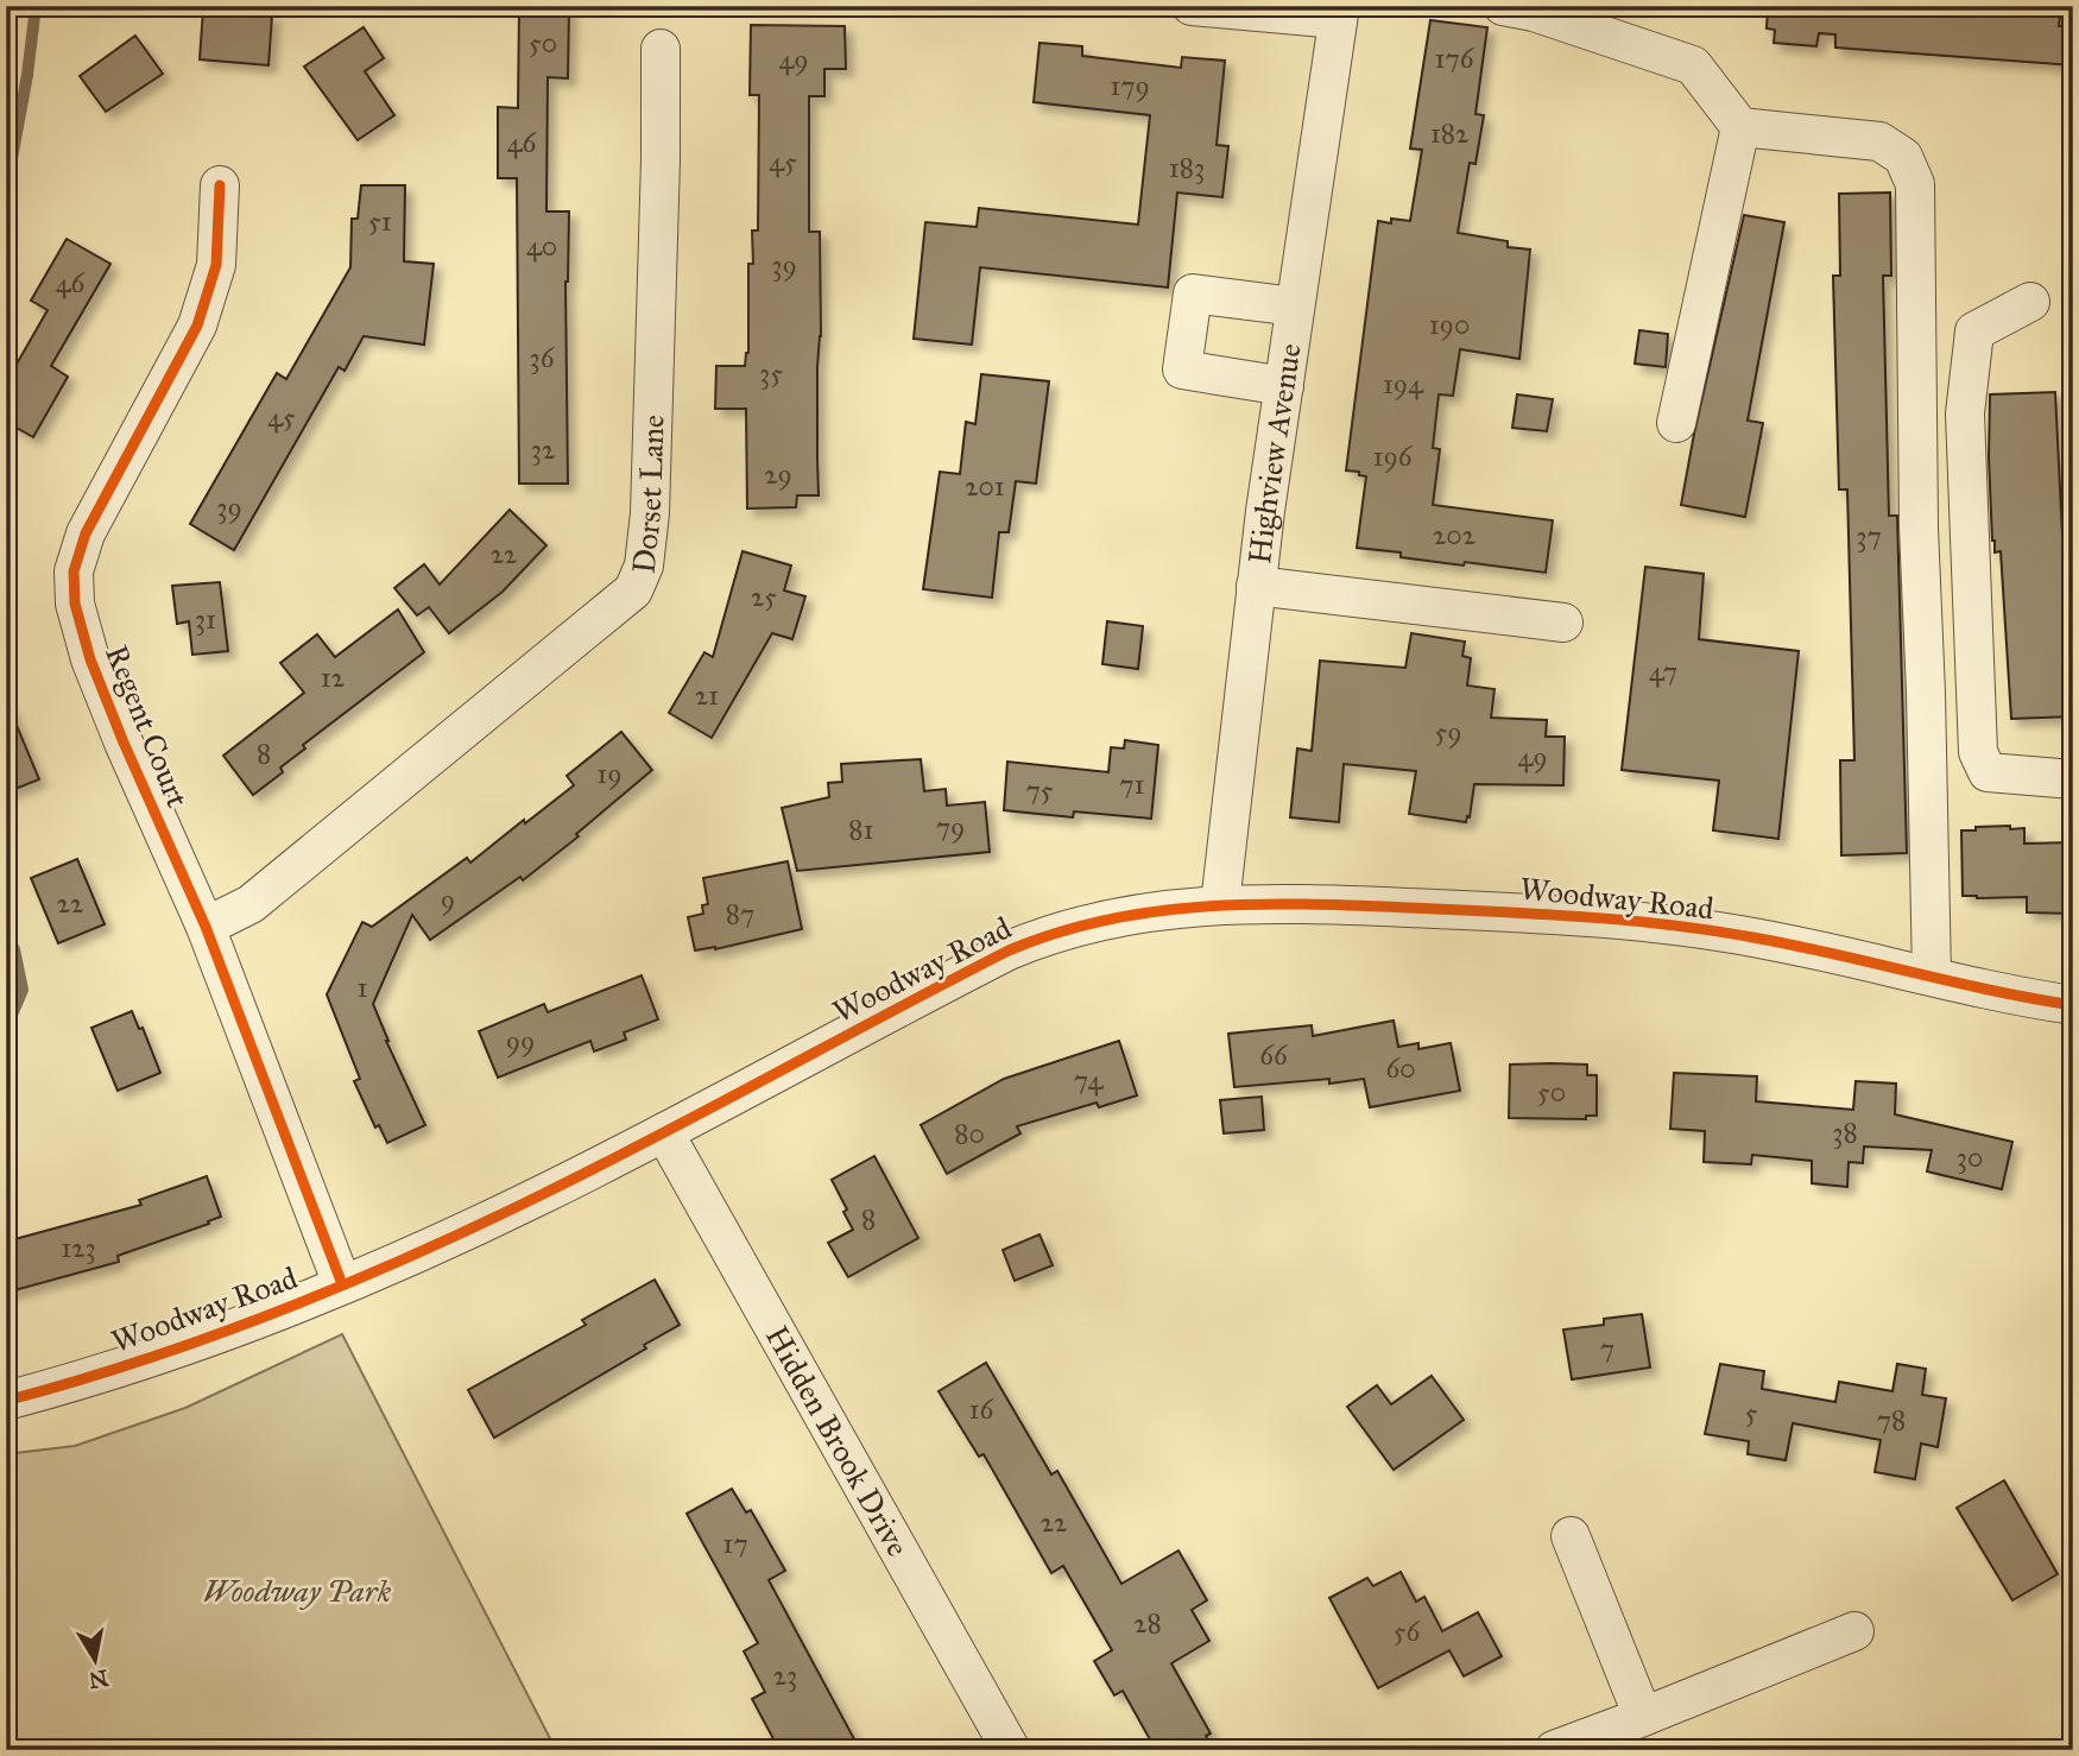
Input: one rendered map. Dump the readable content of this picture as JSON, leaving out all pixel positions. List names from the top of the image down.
{
  "streets": {
    "street": [
      "Highview Avenue",
      "Dorset Lane",
      "Regent Court",
      "Woodway Road",
      "Hidden Brook Drive"
    ]
  },
  "crossings": [
    ["Highview Avenue", "Woodway Road"],
    ["Dorset Lane", "Regent Court"],
    ["Regent Court", "Woodway Road"],
    ["Woodway Road", "Hidden Brook Drive"]
  ],
  "parks": ["Woodway Park"],
  "house_numbers": [
    "50",
    "176",
    "49",
    "179",
    "182",
    "46",
    "45",
    "183",
    "51",
    "40",
    "39",
    "46",
    "190",
    "36",
    "35",
    "194",
    "45",
    "32",
    "196",
    "29",
    "201",
    "39",
    "202",
    "37",
    "22",
    "25",
    "31",
    "47",
    "12",
    "21",
    "59",
    "8",
    "49",
    "19",
    "71",
    "75",
    "79",
    "81",
    "9",
    "22",
    "87",
    "1",
    "99",
    "66",
    "60",
    "74",
    "50",
    "38",
    "80",
    "30",
    "8",
    "123",
    "7",
    "16",
    "5",
    "78",
    "22",
    "17",
    "28",
    "56",
    "23"
  ],
  "north": "bottom"
}
